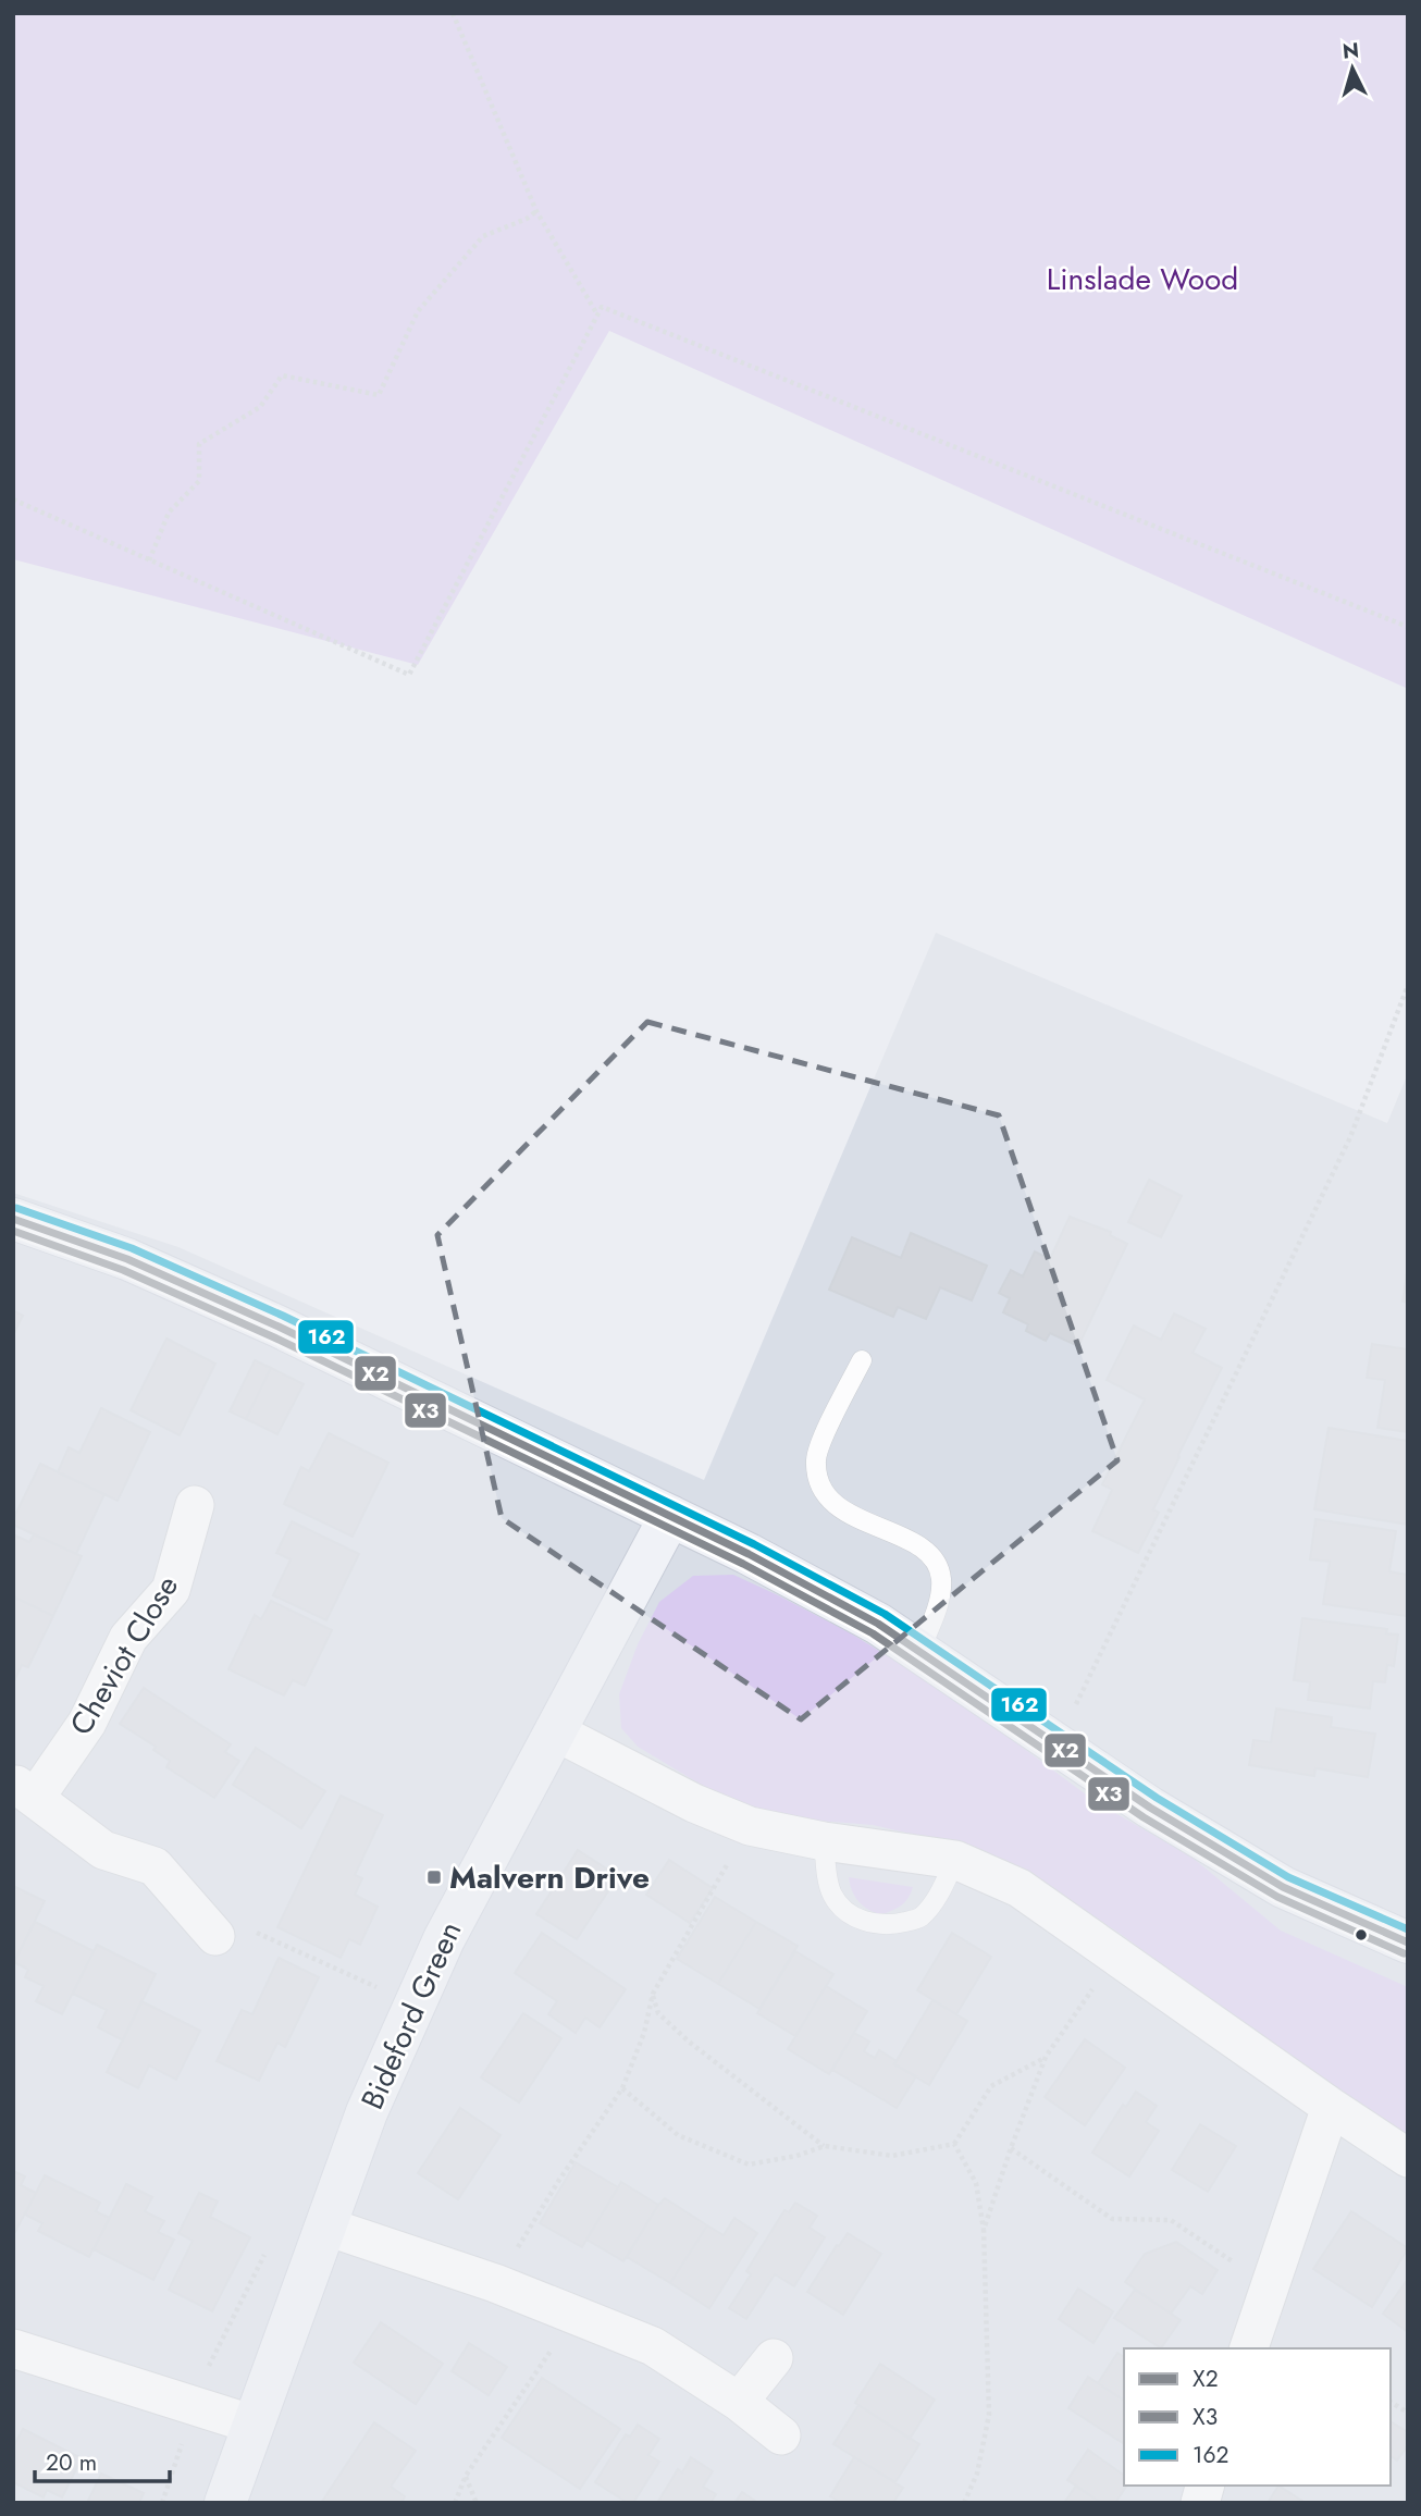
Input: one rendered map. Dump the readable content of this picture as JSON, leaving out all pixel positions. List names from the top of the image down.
{
  "streets": {
    "street": ["Cheviot Close", "Bideford Green"]
  },
  "parks": ["Linslade Wood"],
  "places": {
    "transit": ["Malvern Drive"]
  },
  "lines": ["transit line 162", "transit line X2", "transit line X3"],
  "legend": ["X2", "X3", "162"],
  "scale_bar": "20 m",
  "north": "top"
}
